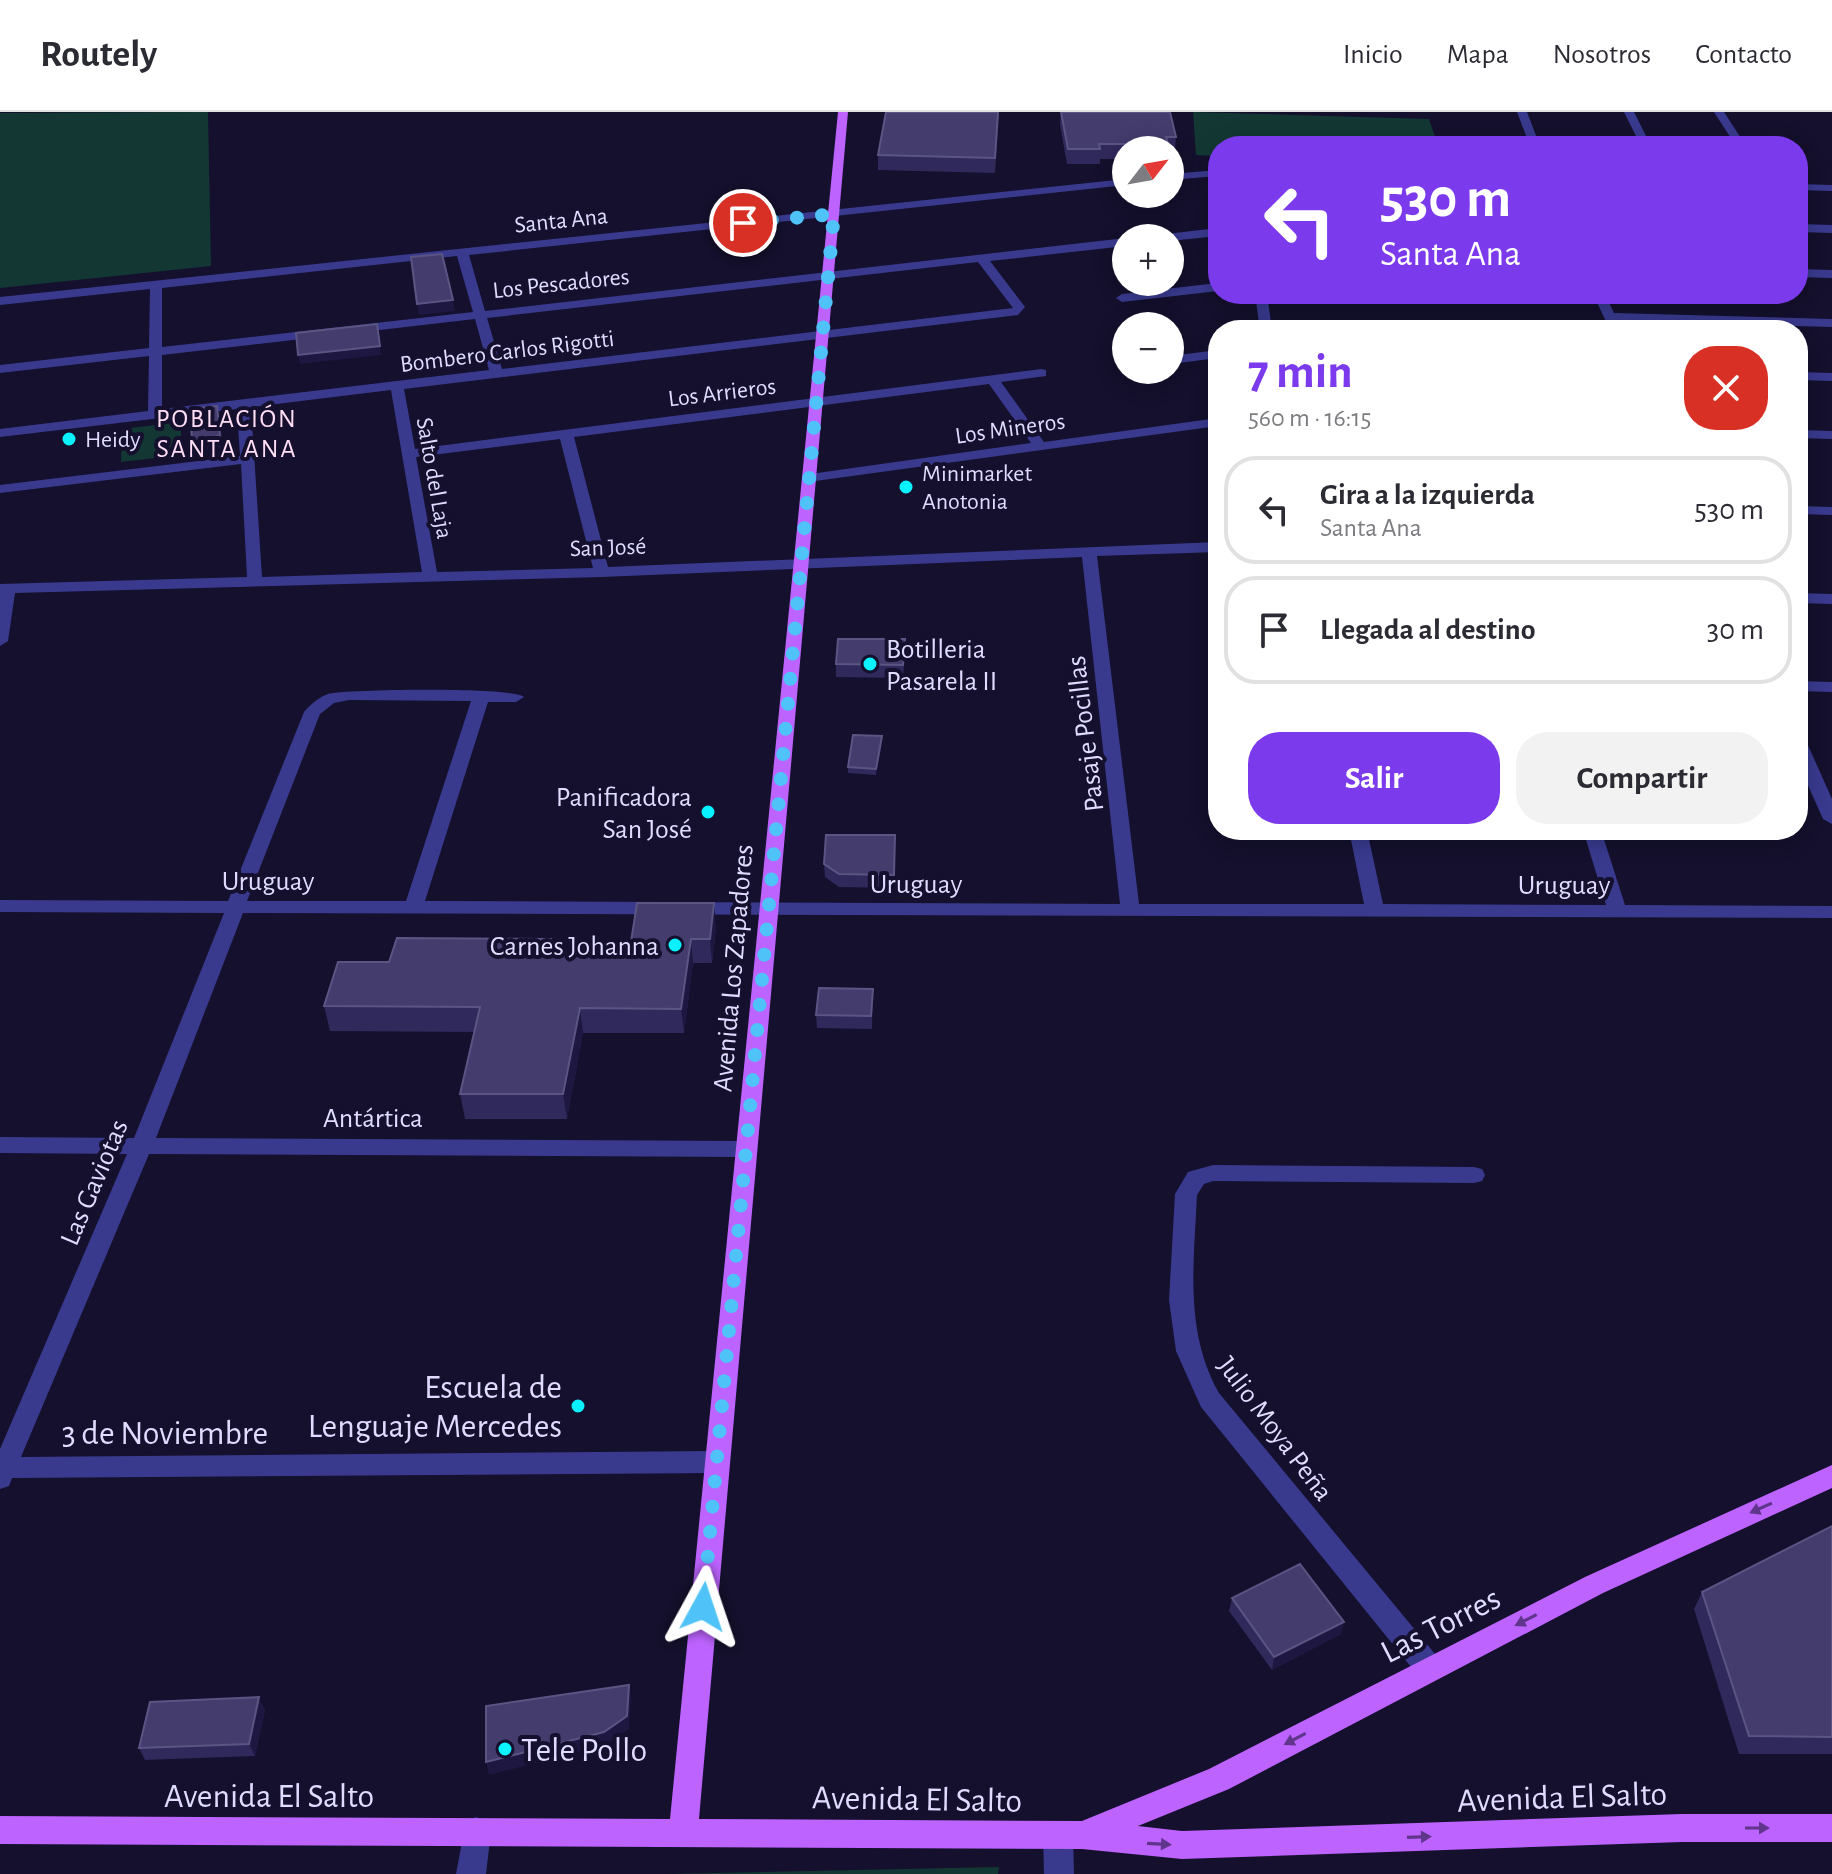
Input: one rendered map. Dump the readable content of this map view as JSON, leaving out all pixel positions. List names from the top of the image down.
{
  "streets": {
    "main road": ["Avenida Los Zapadores", "Las Torres", "Avenida El Salto"],
    "street": [
      "Santa Ana",
      "Los Pescadores",
      "Bombero Carlos Rigotti",
      "Los Arrieros",
      "Los Mineros",
      "Salto del Laja",
      "San José",
      "Pasaje Pocillas",
      "Uruguay",
      "Antártica",
      "Las Gaviotas",
      "Julio Moya Peña",
      "3 de Noviembre"
    ]
  },
  "crossings": [
    ["Santa Ana", "Avenida Los Zapadores"],
    ["Los Pescadores", "Bombero Carlos Rigotti"],
    ["Los Pescadores", "Avenida Los Zapadores"],
    ["Bombero Carlos Rigotti", "Salto del Laja"],
    ["Bombero Carlos Rigotti", "Avenida Los Zapadores"],
    ["Los Arrieros", "Salto del Laja"],
    ["Los Arrieros", "Avenida Los Zapadores"],
    ["Los Mineros", "Avenida Los Zapadores"],
    ["Salto del Laja", "San José"],
    ["San José", "Pasaje Pocillas"],
    ["San José", "Avenida Los Zapadores"],
    ["Pasaje Pocillas", "Uruguay"],
    ["Uruguay", "Avenida Los Zapadores"],
    ["Uruguay", "Las Gaviotas"],
    ["Avenida Los Zapadores", "Antártica"],
    ["Avenida Los Zapadores", "3 de Noviembre"],
    ["Avenida Los Zapadores", "Avenida El Salto"],
    ["Antártica", "Las Gaviotas"],
    ["Las Gaviotas", "3 de Noviembre"],
    ["Julio Moya Peña", "Las Torres"],
    ["Las Torres", "Avenida El Salto"]
  ],
  "one_way": ["Las Torres", "Avenida El Salto"],
  "districts": ["POBLACIÓN SANTA ANA"],
  "places": [
    "Heidy",
    "Minimarket Anotonia",
    "Botilleria Pasarela II",
    "Panificadora San José",
    "Carnes Johanna",
    "Escuela de Lenguaje Mercedes",
    "Tele Pollo"
  ],
  "north": "top right",
  "page": {
    "header": "Routely",
    "nav": [
      "Inicio",
      "Mapa",
      "Nosotros",
      "Contacto"
    ],
    "map_buttons": ["+", "−"],
    "turn": ["530 m", "Santa Ana"],
    "heading": ["7 min", "560 m · 16:15"],
    "list": [
      {
        "name": "Gira a la izquierda",
        "note": "Santa Ana",
        "value": "530 m"
      },
      {
        "name": "Llegada al destino",
        "value": "30 m"
      }
    ],
    "buttons": ["Salir", "Compartir"]
  }
}
